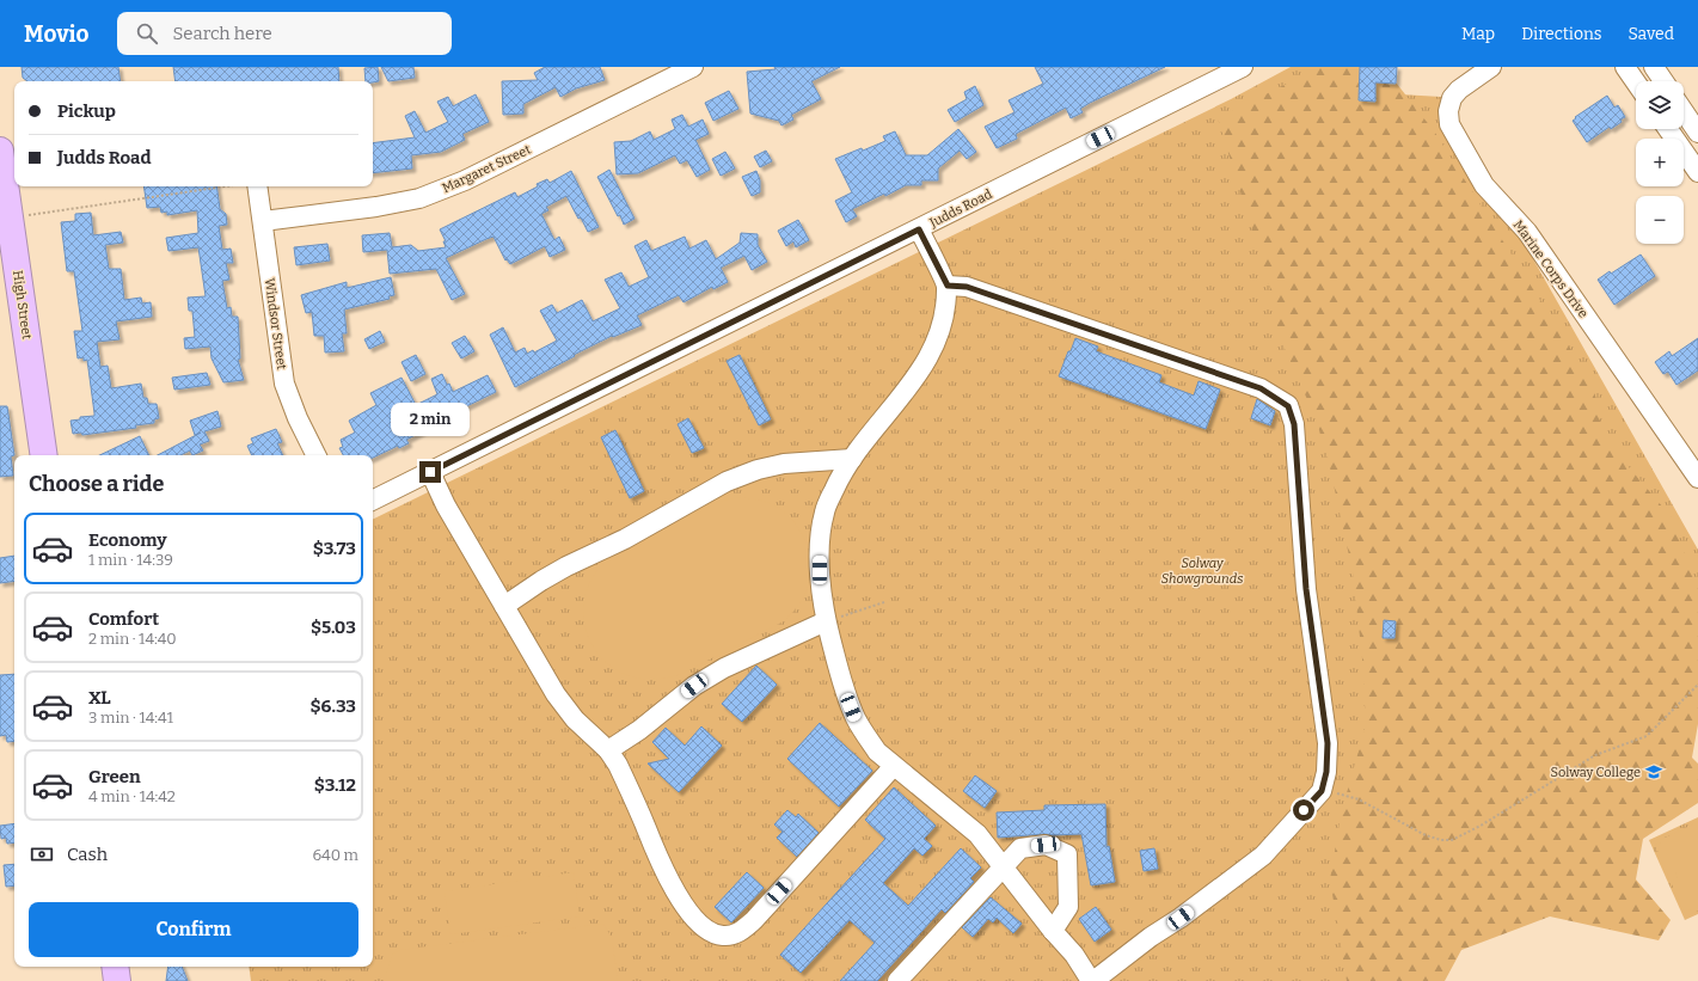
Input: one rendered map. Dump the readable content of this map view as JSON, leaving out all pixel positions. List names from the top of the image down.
{
  "streets": {
    "highway": ["High Street"],
    "street": [
      "Margaret Street",
      "Judds Road",
      "Marine Corps Drive",
      "Windsor Street"
    ]
  },
  "crossings": [
    ["Margaret Street", "Windsor Street"]
  ],
  "parks": ["Solway Showgrounds"],
  "places": {
    "school or university": ["Solway College"]
  },
  "page": {
    "header": "Movio",
    "search": "Search here",
    "nav": ["Map", "Directions", "Saved"],
    "map_buttons": ["+", "−"],
    "banner": ["Pickup", "Judds Road"],
    "bubble": "2 min",
    "heading": "Choose a ride",
    "list": [
      {
        "name": "Economy",
        "note": "1 min · 14:39",
        "value": "$3.73"
      },
      {
        "name": "Comfort",
        "note": "2 min · 14:40",
        "value": "$5.03"
      },
      {
        "name": "XL",
        "note": "3 min · 14:41",
        "value": "$6.33"
      },
      {
        "name": "Green",
        "note": "4 min · 14:42",
        "value": "$3.12"
      }
    ],
    "pay": ["Cash", "640 m"],
    "buttons": "Confirm"
  }
}
